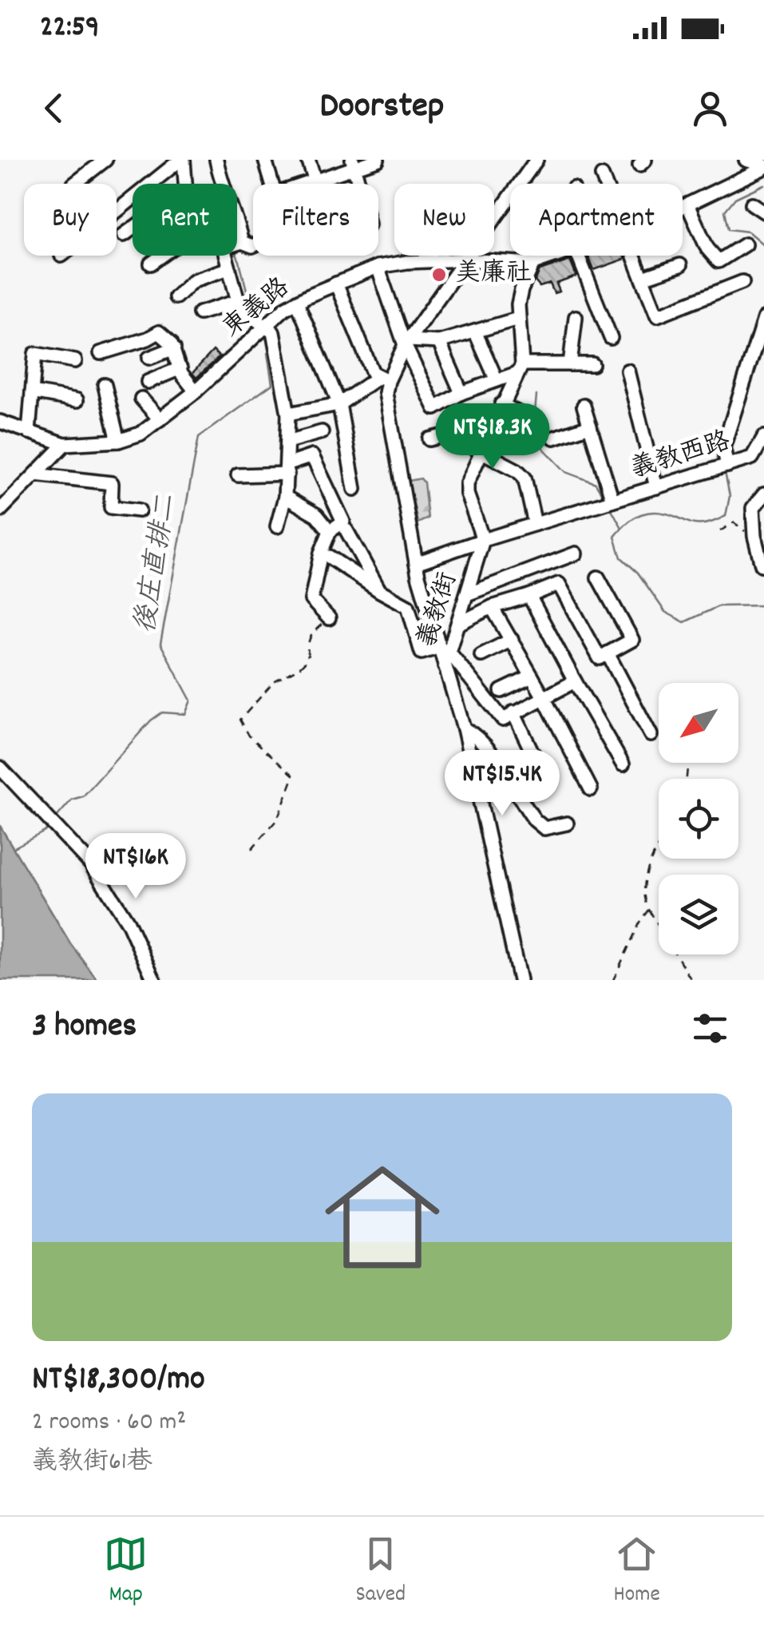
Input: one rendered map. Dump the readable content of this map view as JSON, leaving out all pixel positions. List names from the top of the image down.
{
  "streets": {
    "street": ["東義路", "義教西路", "義教街"]
  },
  "crossings": [
    ["義教西路", "義教街"]
  ],
  "water": ["後庄直排二"],
  "places": ["美廉社"],
  "north": "bottom left",
  "page": {
    "status": "22:59",
    "header": "Doorstep",
    "chip": [
      "Buy",
      "Rent",
      "Filters",
      "New",
      "Apartment"
    ],
    "price": ["NT$18.3K", "NT$15.4K", "NT$16K"],
    "heading": "3 homes",
    "list": [
      {
        "name": "NT$18,300/mo",
        "note": "2 rooms · 60 m² · 義教街61巷"
      }
    ],
    "tabs": ["Map", "Saved", "Home"]
  }
}
